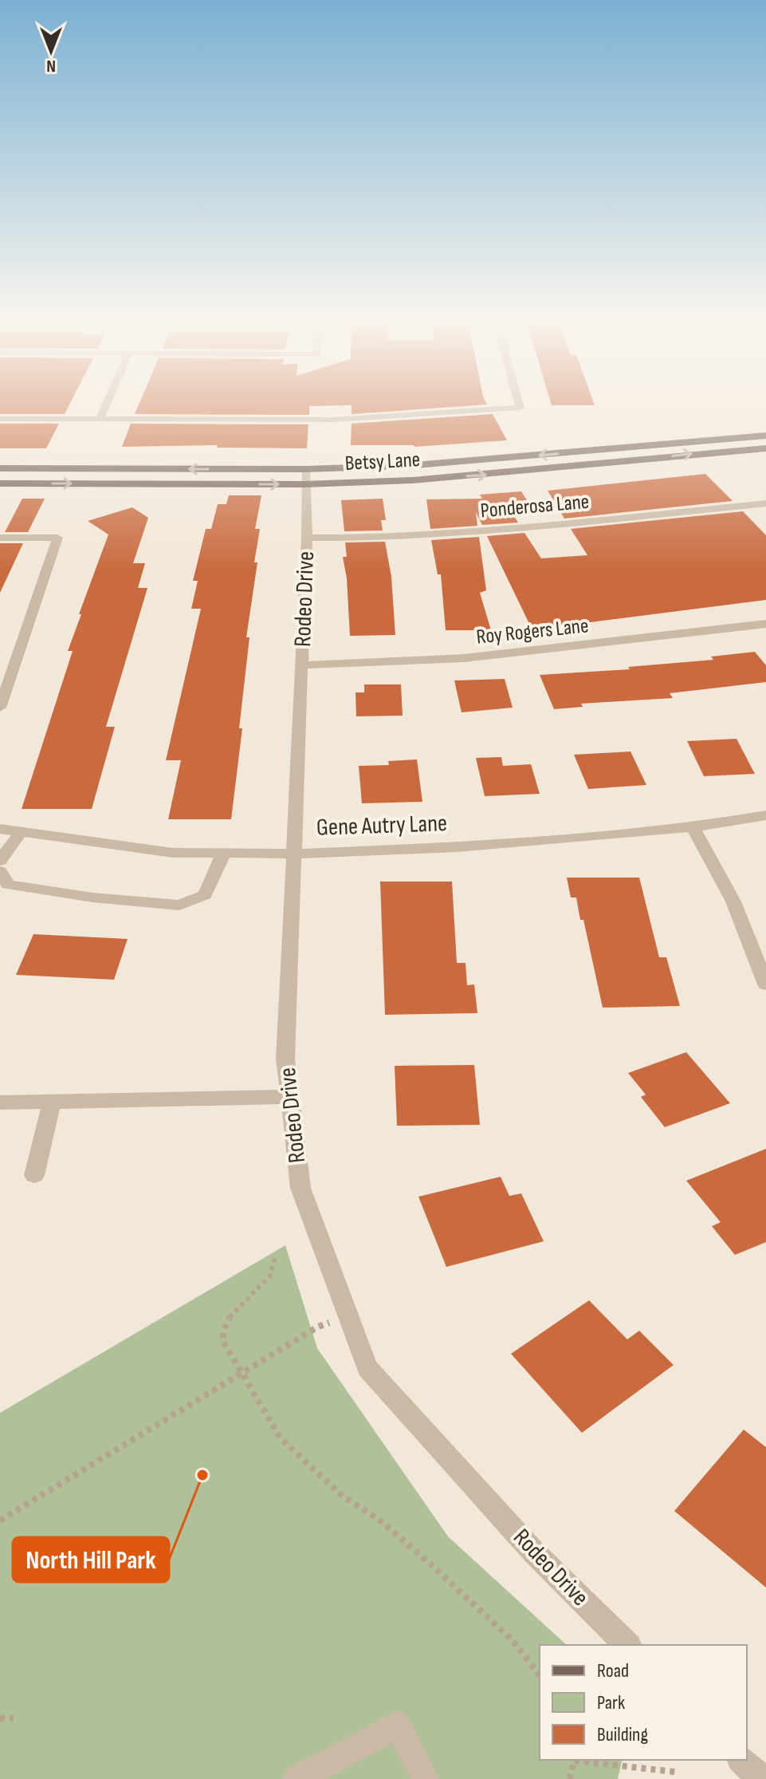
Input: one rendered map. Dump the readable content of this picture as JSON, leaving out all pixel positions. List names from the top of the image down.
{
  "streets": {
    "main road": ["Betsy Lane"],
    "street": [
      "Ponderosa Lane",
      "Rodeo Drive",
      "Roy Rogers Lane",
      "Gene Autry Lane"
    ]
  },
  "crossings": [
    ["Betsy Lane", "Rodeo Drive"],
    ["Ponderosa Lane", "Rodeo Drive"],
    ["Rodeo Drive", "Roy Rogers Lane"],
    ["Rodeo Drive", "Gene Autry Lane"]
  ],
  "places": ["North Hill Park"],
  "legend": ["Road", "Park", "Building"],
  "north": "bottom"
}
